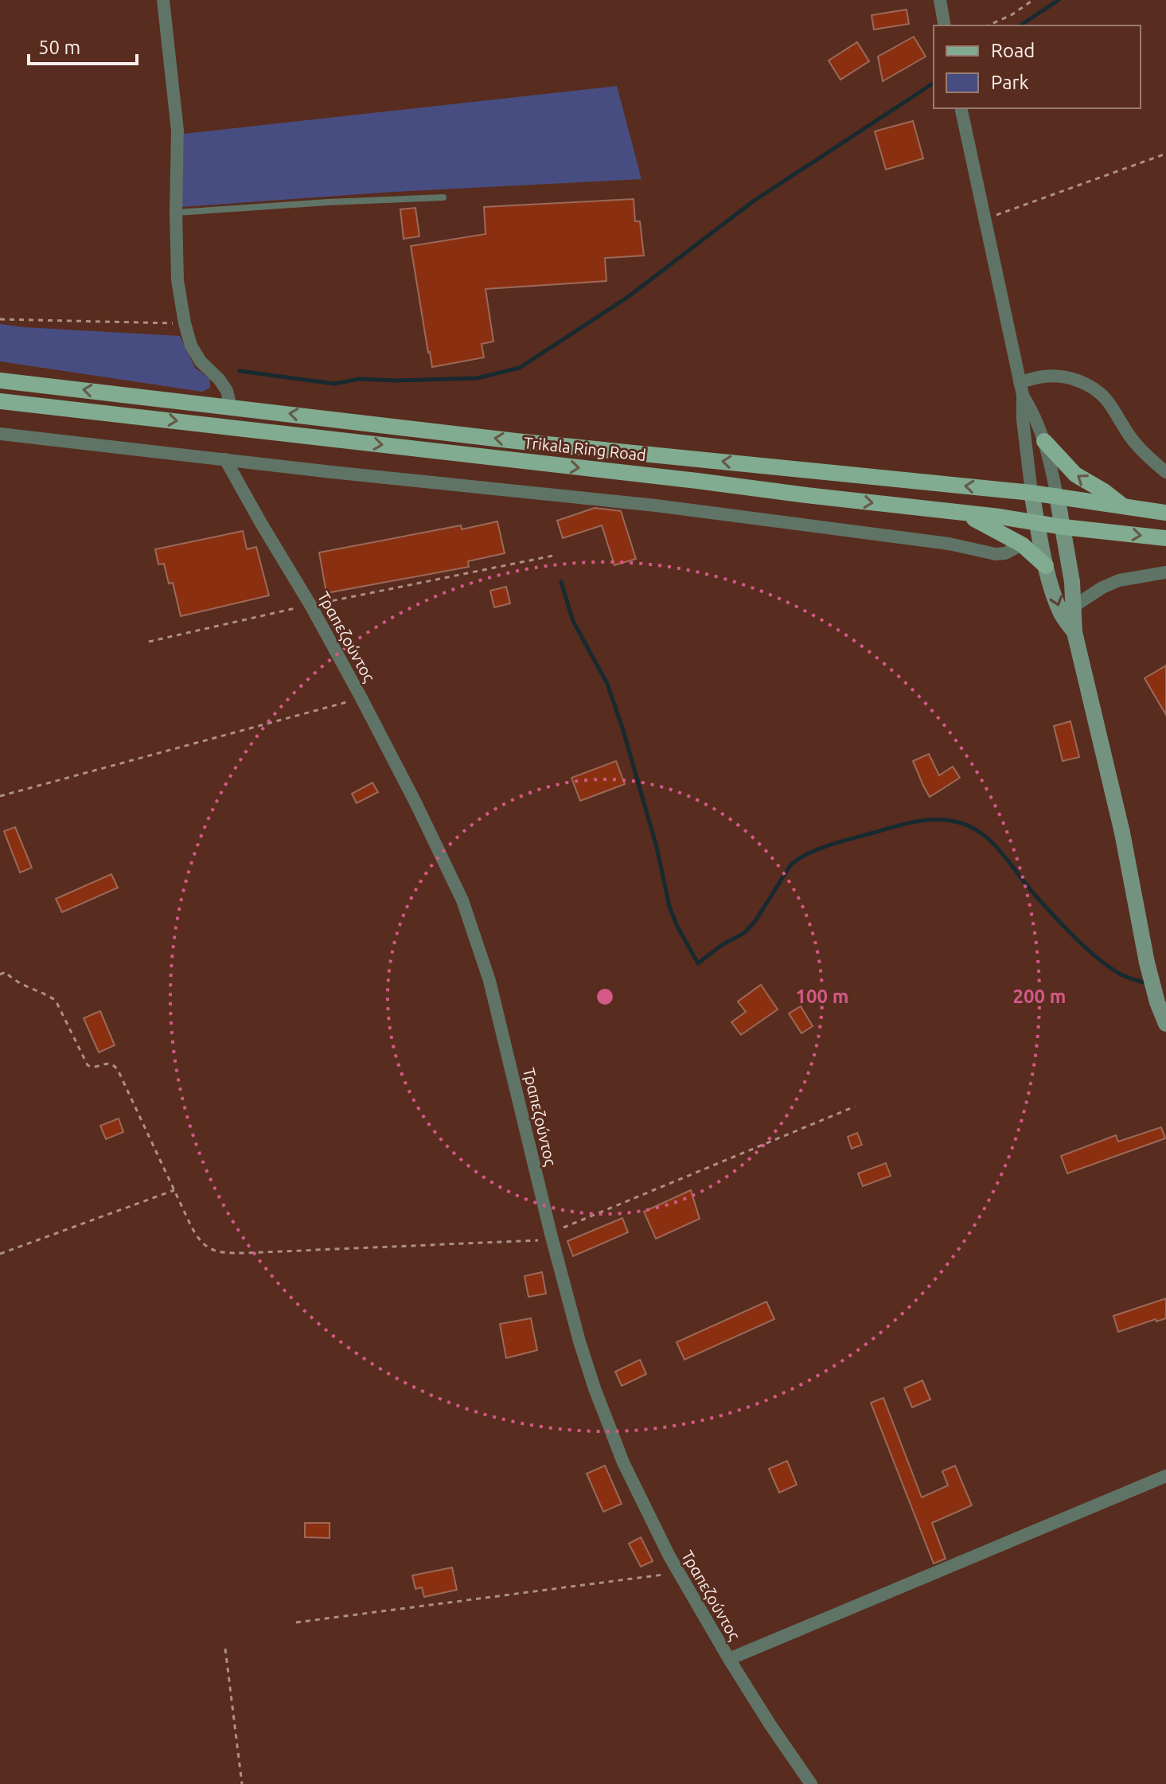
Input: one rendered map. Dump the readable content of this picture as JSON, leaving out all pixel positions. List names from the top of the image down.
{
  "streets": {
    "main road": ["Trikala Ring Road"],
    "street": ["Τραπεζούντος"]
  },
  "legend": ["Road", "Park"],
  "scale_bar": "50 m",
  "rings": ["100 m", "200 m"]
}
